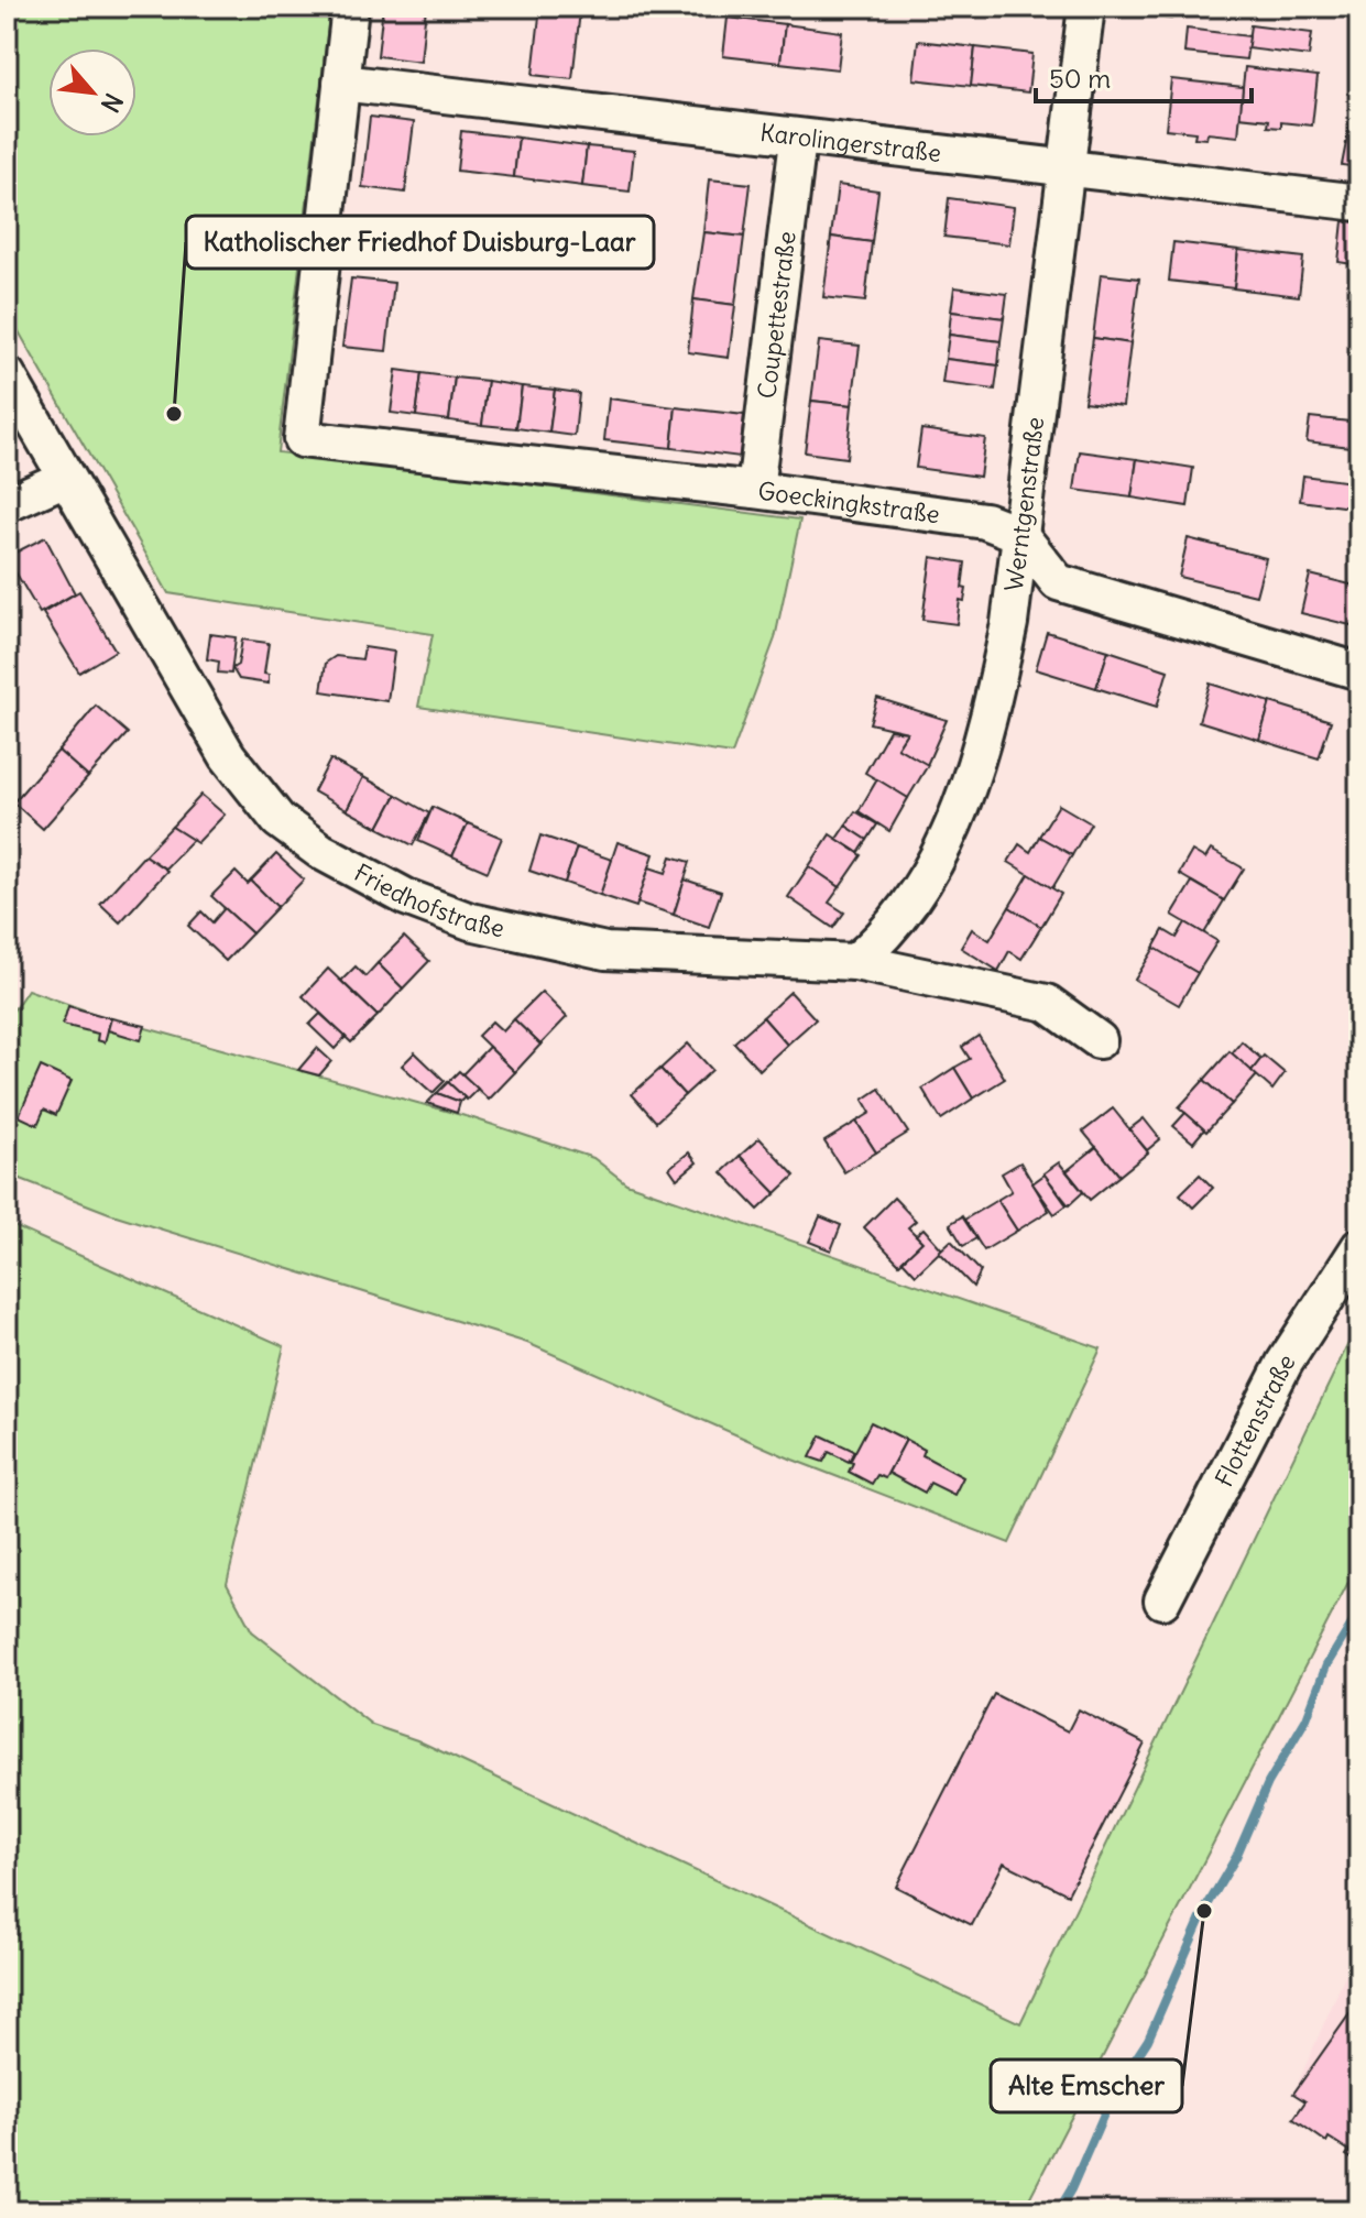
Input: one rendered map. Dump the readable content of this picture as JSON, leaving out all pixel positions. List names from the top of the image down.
{
  "streets": {
    "street": [
      "Karolingerstraße",
      "Coupettestraße",
      "Goeckingkstraße",
      "Werntgenstraße",
      "Friedhofstraße",
      "Flottenstraße"
    ]
  },
  "crossings": [
    ["Karolingerstraße", "Coupettestraße"],
    ["Karolingerstraße", "Goeckingkstraße"],
    ["Karolingerstraße", "Werntgenstraße"],
    ["Coupettestraße", "Goeckingkstraße"],
    ["Goeckingkstraße", "Werntgenstraße"],
    ["Werntgenstraße", "Friedhofstraße"]
  ],
  "places": ["Katholischer Friedhof Duisburg-Laar", "Alte Emscher"],
  "scale_bar": "50 m",
  "north": "bottom right"
}
